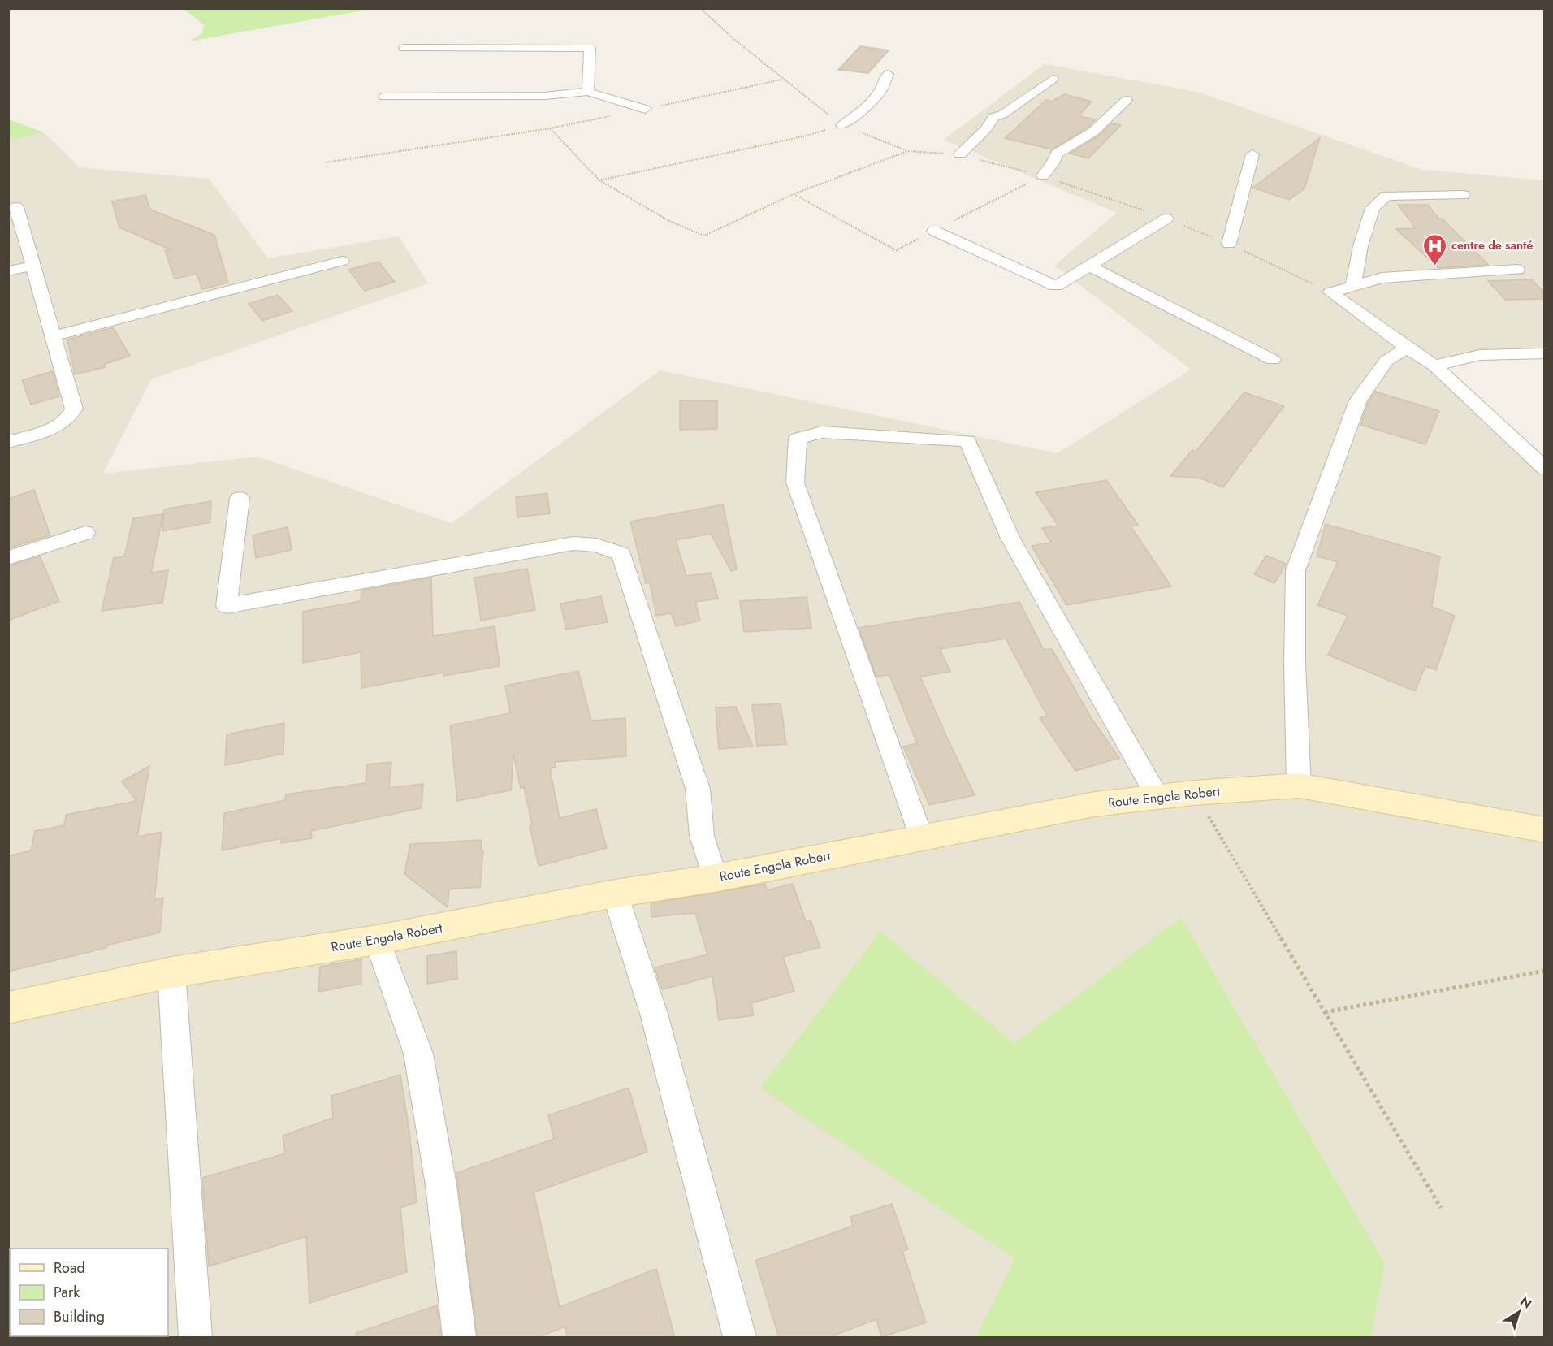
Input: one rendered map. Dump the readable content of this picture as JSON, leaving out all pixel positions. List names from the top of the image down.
{
  "streets": {
    "street": ["Route Engola Robert"]
  },
  "places": {
    "hospital": ["centre de santé"]
  },
  "legend": ["Road", "Park", "Building"],
  "north": "top right"
}
